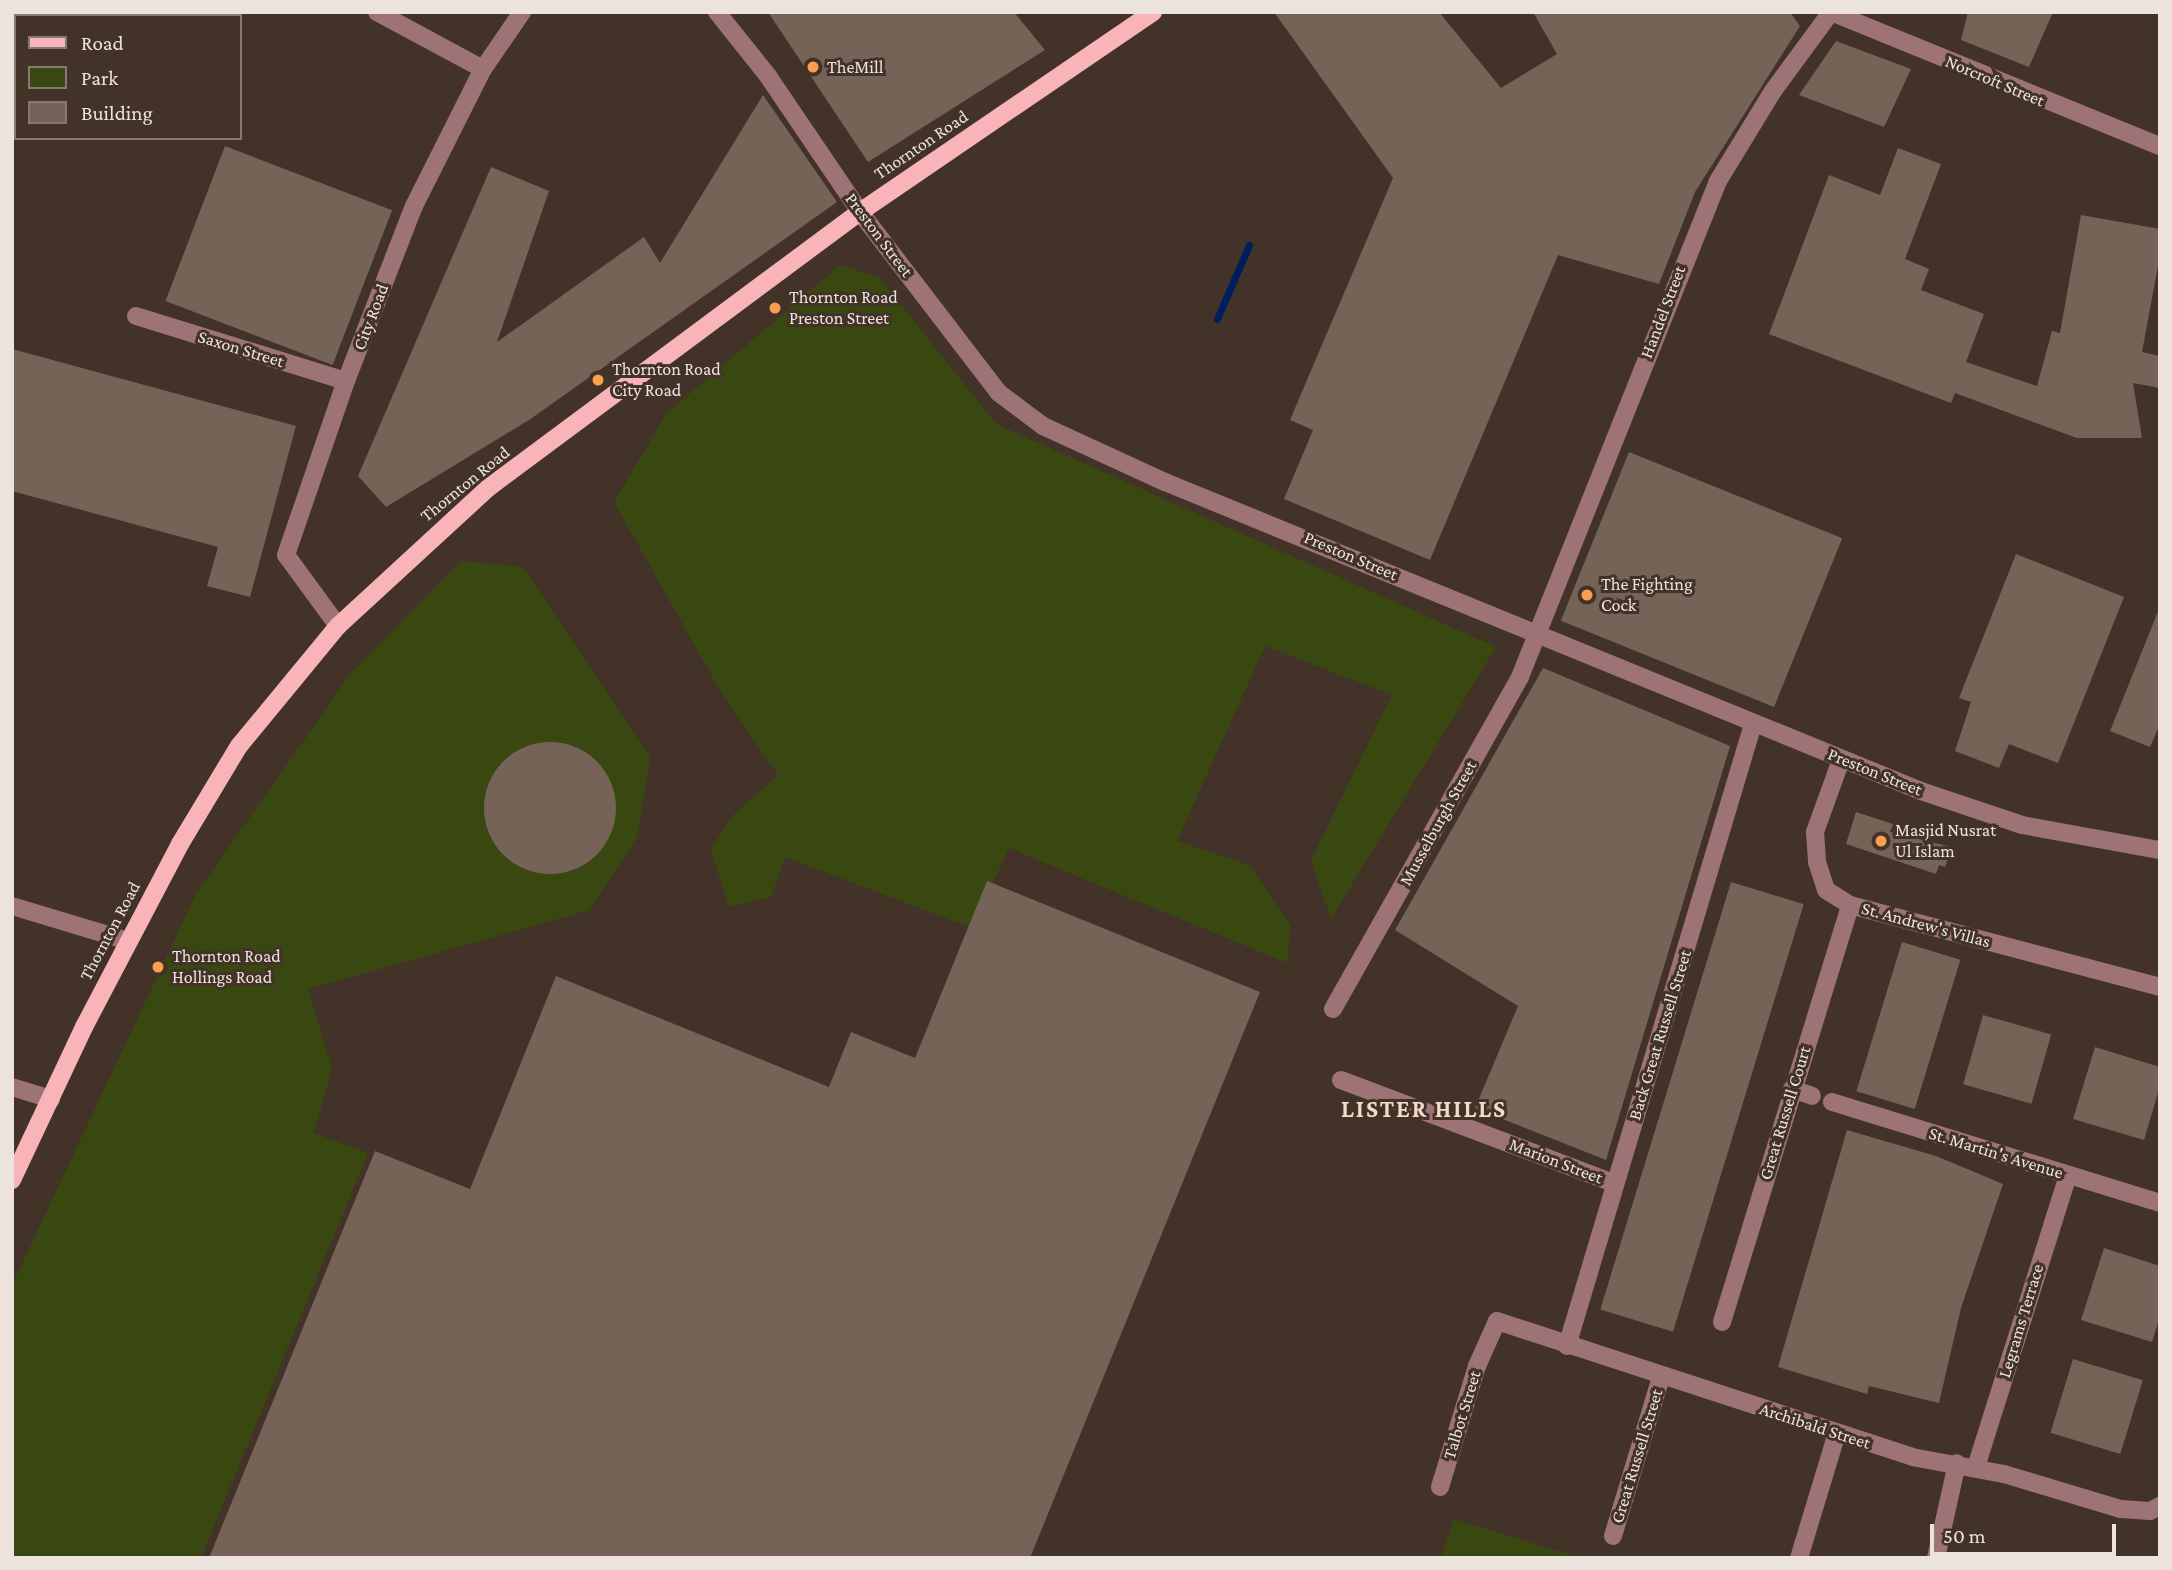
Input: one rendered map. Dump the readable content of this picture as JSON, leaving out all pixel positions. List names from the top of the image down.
{
  "streets": {
    "main road": ["Thornton Road"],
    "street": [
      "Norcroft Street",
      "Preston Street",
      "Handel Street",
      "City Road",
      "Saxon Street",
      "Musselburgh Street",
      "St. Andrew's Villas",
      "Back Great Russell Street",
      "Great Russell Court",
      "St. Martin's Avenue",
      "Marion Street",
      "Legrams Terrace",
      "Talbot Street",
      "Archibald Street",
      "Great Russell Street"
    ]
  },
  "crossings": [
    ["Norcroft Street", "Handel Street"],
    ["Thornton Road", "Preston Street"],
    ["Thornton Road", "City Road"],
    ["Preston Street", "Handel Street"],
    ["Preston Street", "Musselburgh Street"],
    ["Preston Street", "St. Andrew's Villas"],
    ["Preston Street", "Back Great Russell Street"],
    ["Handel Street", "Musselburgh Street"],
    ["City Road", "Saxon Street"],
    ["St. Andrew's Villas", "Great Russell Court"],
    ["Back Great Russell Street", "Marion Street"],
    ["Back Great Russell Street", "Archibald Street"],
    ["St. Martin's Avenue", "Legrams Terrace"],
    ["Legrams Terrace", "Archibald Street"],
    ["Talbot Street", "Archibald Street"],
    ["Archibald Street", "Great Russell Street"]
  ],
  "districts": ["LISTER HILLS"],
  "places": [
    "TheMill",
    "Thornton Road Preston Street",
    "Thornton Road City Road",
    "The Fighting Cock",
    "Masjid Nusrat Ul Islam",
    "Thornton Road Hollings Road"
  ],
  "legend": ["Road", "Park", "Building"],
  "scale_bar": "50 m"
}
